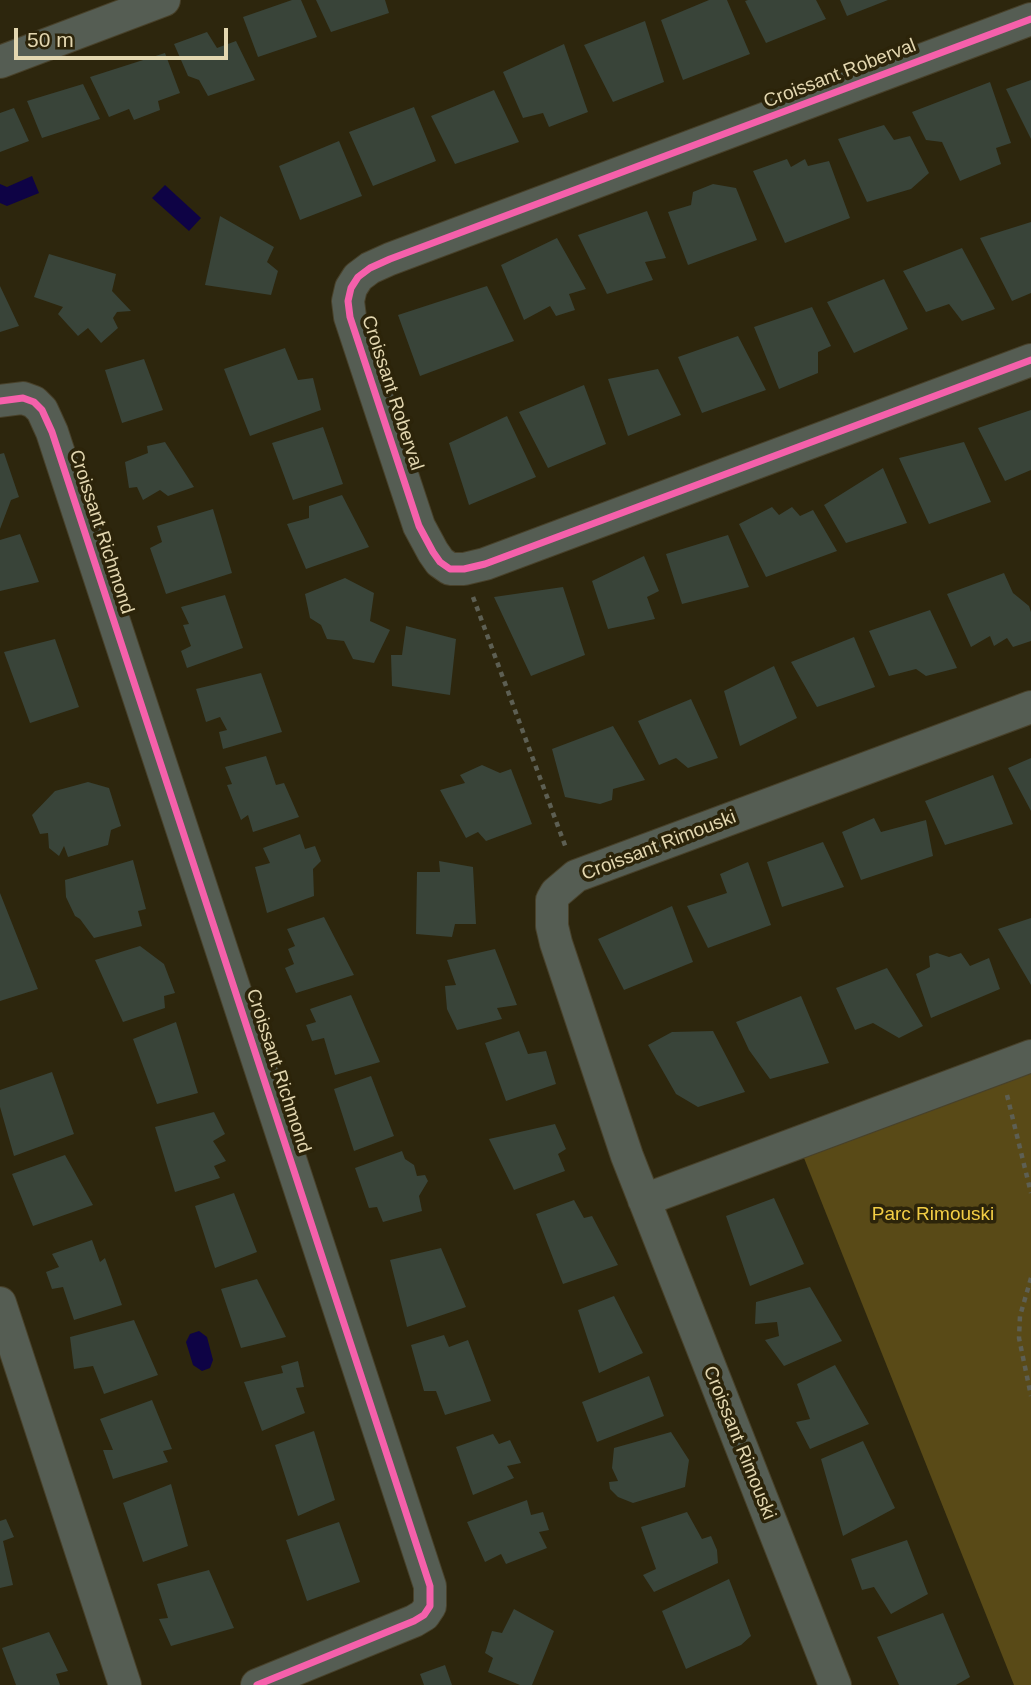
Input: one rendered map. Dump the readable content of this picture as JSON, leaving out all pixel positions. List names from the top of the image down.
{
  "streets": {
    "street": ["Croissant Roberval", "Croissant Richmond", "Croissant Rimouski"]
  },
  "parks": ["Parc Rimouski"],
  "scale_bar": "50 m"
}
